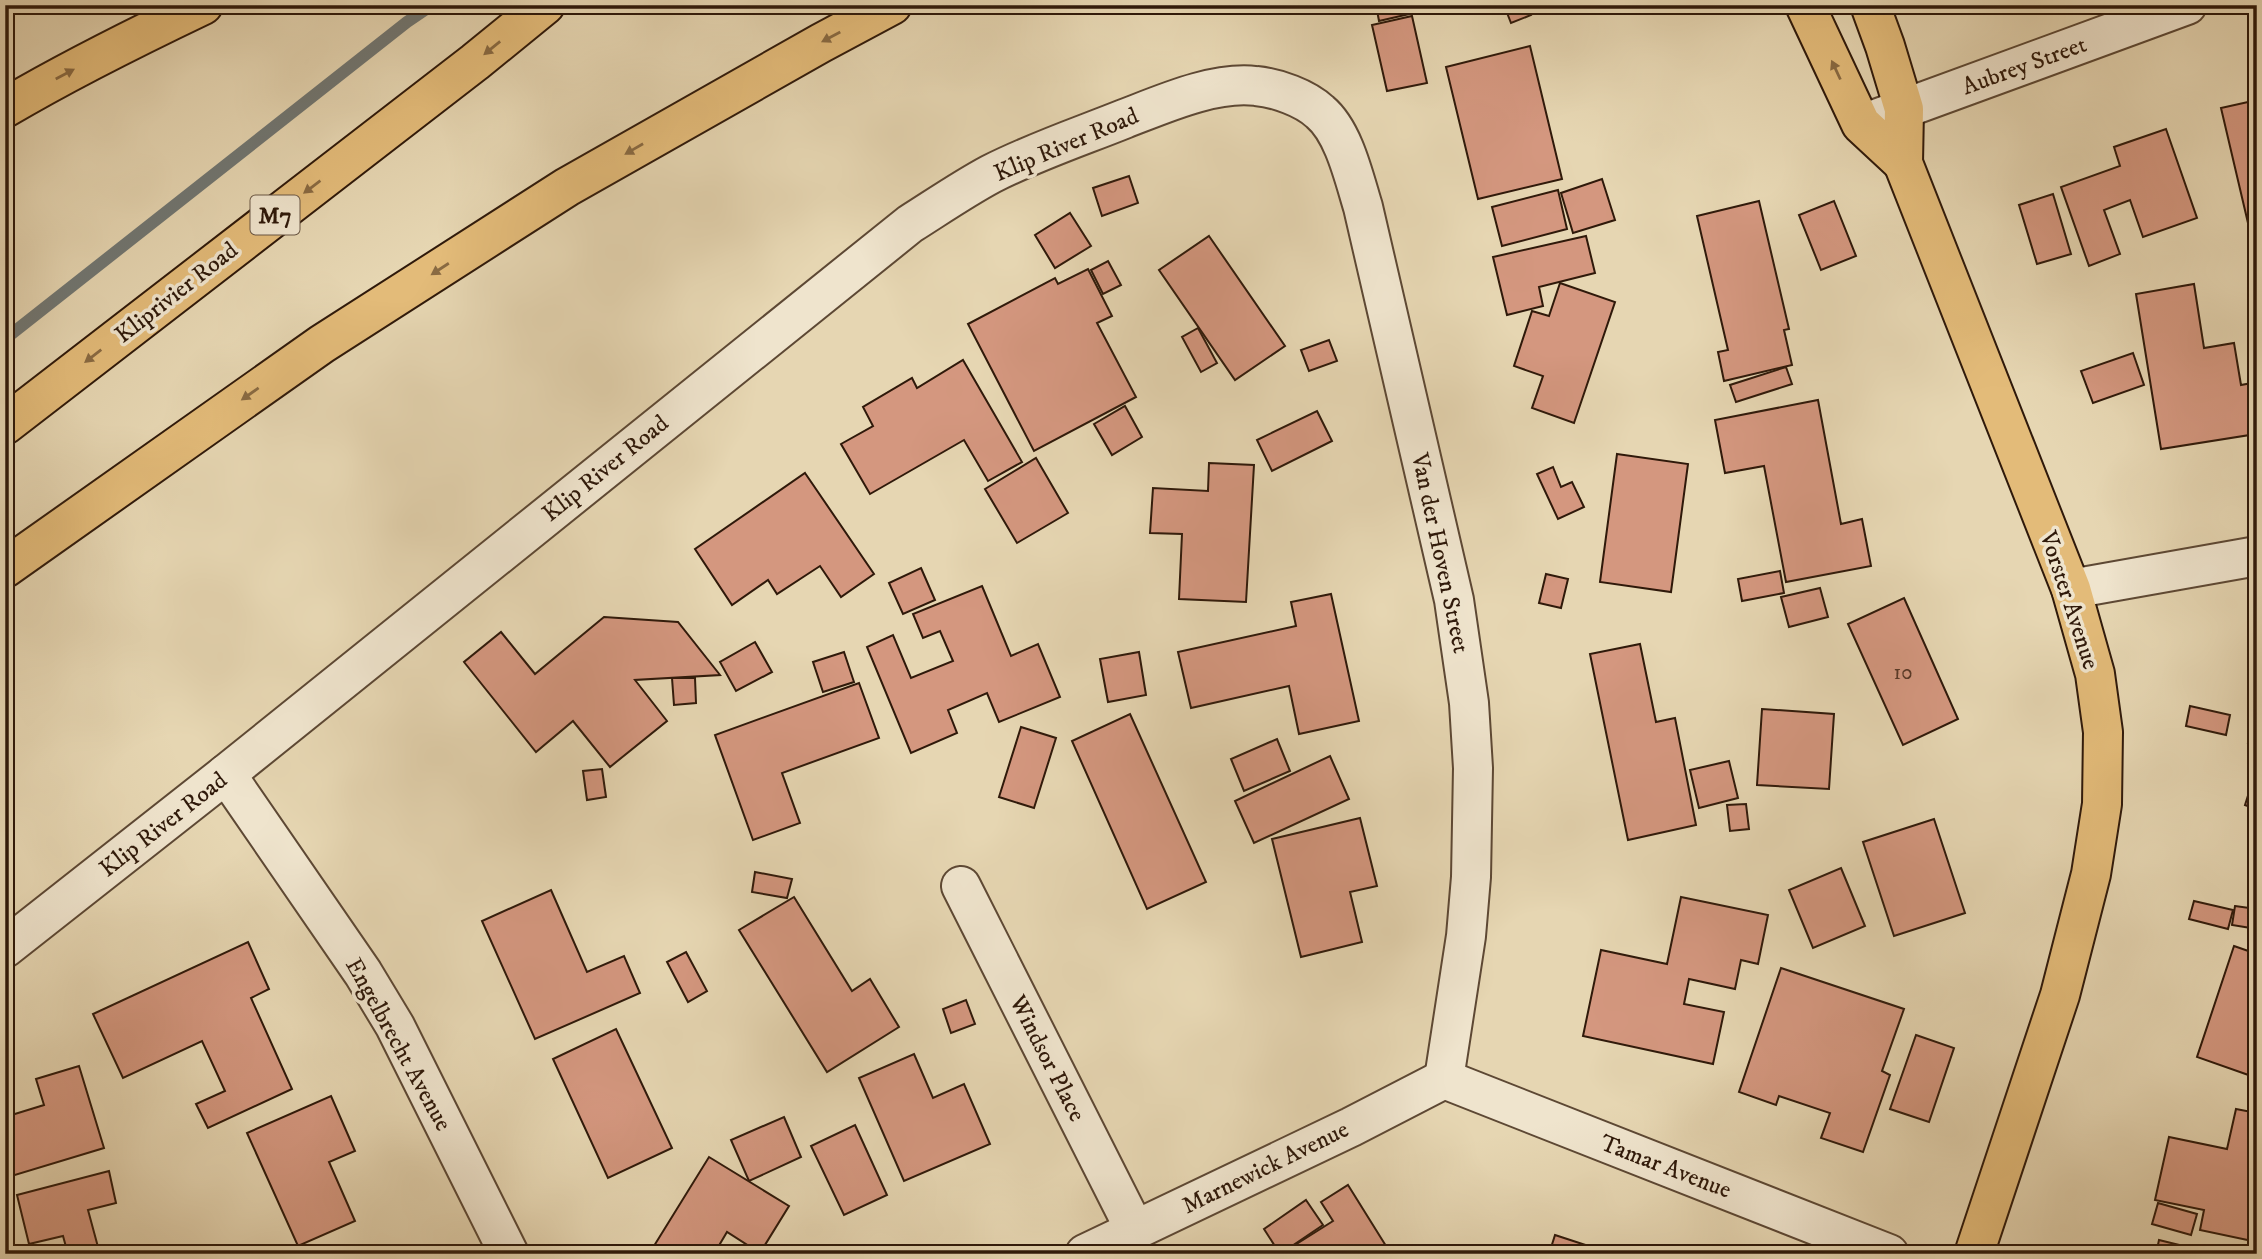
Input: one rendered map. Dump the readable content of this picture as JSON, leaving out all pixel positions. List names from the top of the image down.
{
  "streets": {
    "main road": ["M7", "Kliprivier Road", "Vorster Avenue"],
    "street": [
      "Aubrey Street",
      "Klip River Road",
      "Van der Hoven Street",
      "Engelbrecht Avenue",
      "Windsor Place",
      "Tamar Avenue",
      "Marnewick Avenue"
    ]
  },
  "crossings": [
    ["Aubrey Street", "Vorster Avenue"],
    ["Klip River Road", "Van der Hoven Street"],
    ["Klip River Road", "Engelbrecht Avenue"],
    ["Van der Hoven Street", "Tamar Avenue"],
    ["Van der Hoven Street", "Marnewick Avenue"],
    ["Windsor Place", "Marnewick Avenue"],
    ["Tamar Avenue", "Marnewick Avenue"]
  ],
  "house_numbers": ["10"]
}
